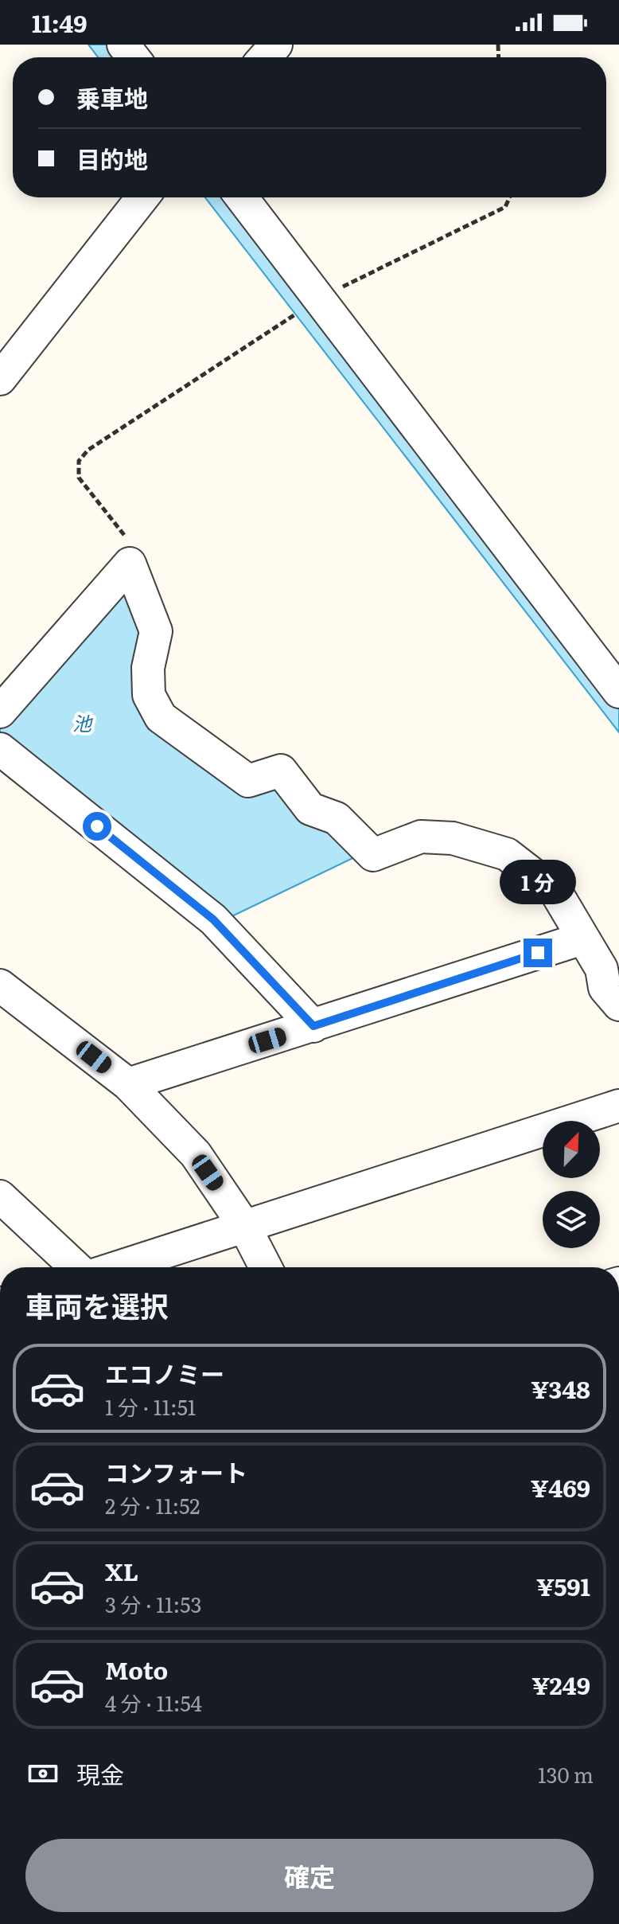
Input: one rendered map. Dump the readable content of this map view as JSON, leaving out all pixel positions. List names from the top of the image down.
{
  "water": ["池"],
  "north": "top right",
  "page": {
    "status": "11:49",
    "banner": ["乗車地", "目的地"],
    "bubble": "1 分",
    "heading": "車両を選択",
    "list": [
      {
        "name": "エコノミー",
        "note": "1 分 · 11:51",
        "value": "¥348"
      },
      {
        "name": "コンフォート",
        "note": "2 分 · 11:52",
        "value": "¥469"
      },
      {
        "name": "XL",
        "note": "3 分 · 11:53",
        "value": "¥591"
      },
      {
        "name": "Moto",
        "note": "4 分 · 11:54",
        "value": "¥249"
      }
    ],
    "pay": ["現金", "130 m"],
    "buttons": "確定"
  }
}
